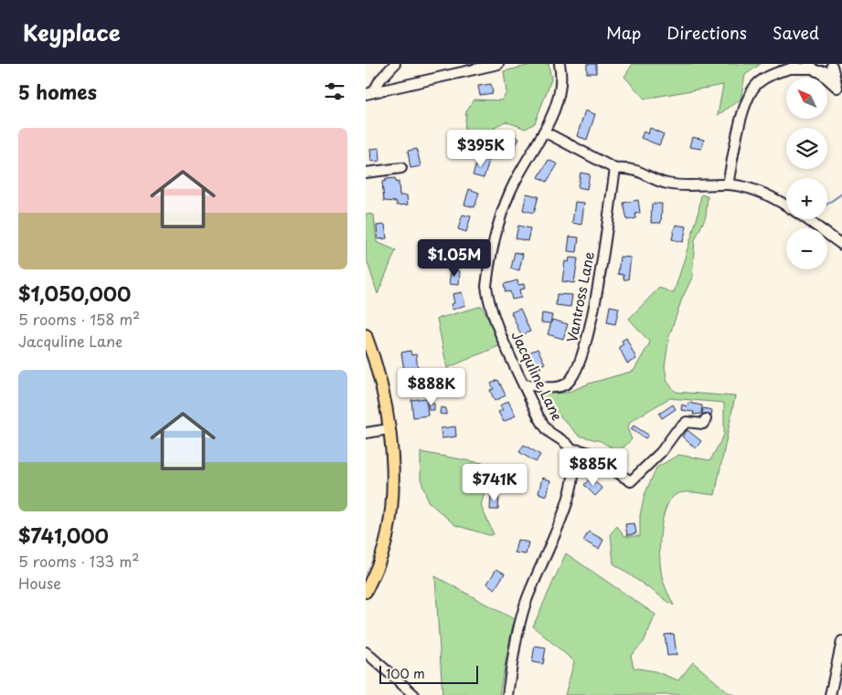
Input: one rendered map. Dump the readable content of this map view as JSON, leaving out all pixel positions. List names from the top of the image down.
{
  "streets": {
    "street": ["Vantross Lane", "Jacquline Lane"]
  },
  "crossings": [
    ["Vantross Lane", "Jacquline Lane"]
  ],
  "scale_bar": "100 m",
  "north": "top left",
  "page": {
    "header": "Keyplace",
    "nav": ["Map", "Directions", "Saved"],
    "heading": "5 homes",
    "map_buttons": ["+", "−"],
    "list": [
      {
        "name": "$1,050,000",
        "note": "5 rooms · 158 m² · Jacquline Lane"
      },
      {
        "name": "$741,000",
        "note": "5 rooms · 133 m² · House"
      }
    ],
    "price": [
      "$395K",
      "$1.05M",
      "$888K",
      "$885K",
      "$741K"
    ],
    "scale": "100 m"
  }
}
